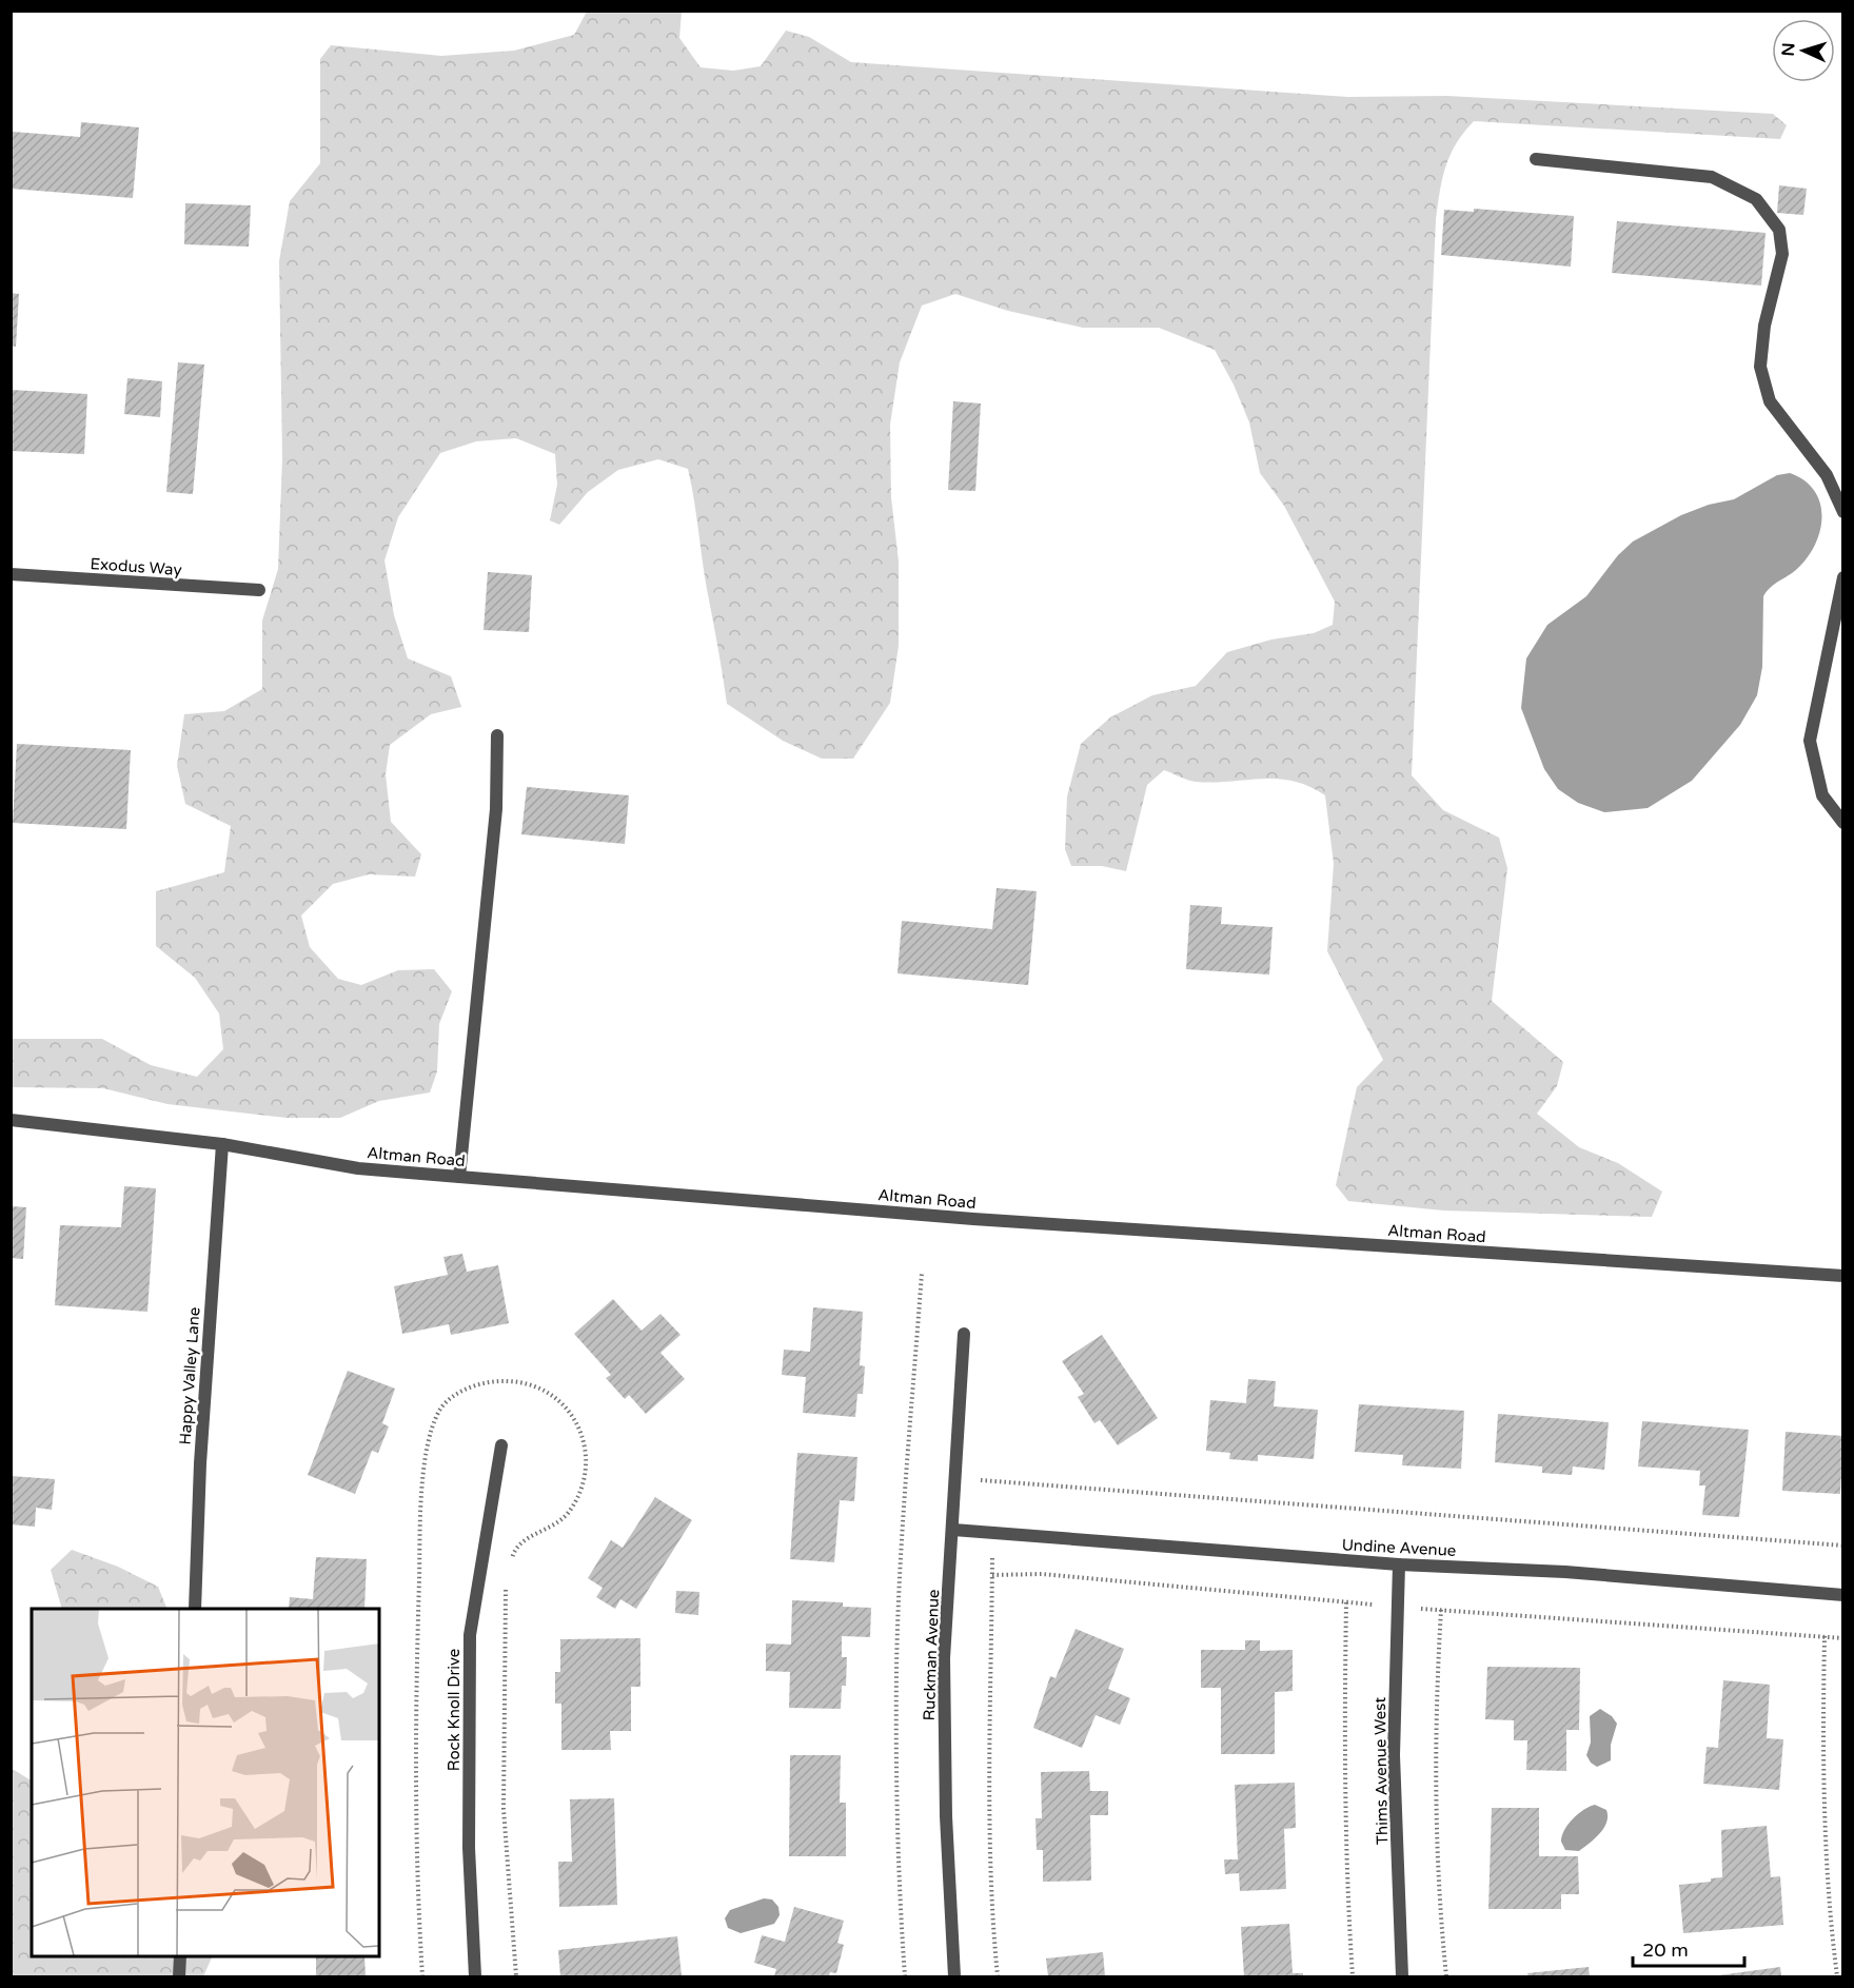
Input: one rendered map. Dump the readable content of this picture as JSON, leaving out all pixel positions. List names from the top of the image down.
{
  "streets": {
    "street": [
      "Exodus Way",
      "Altman Road",
      "Happy Valley Lane",
      "Undine Avenue",
      "Ruckman Avenue",
      "Rock Knoll Drive",
      "Thims Avenue West"
    ]
  },
  "crossings": [
    ["Altman Road", "Happy Valley Lane"],
    ["Undine Avenue", "Ruckman Avenue"],
    ["Undine Avenue", "Thims Avenue West"]
  ],
  "scale_bar": "20 m",
  "north": "left"
}
